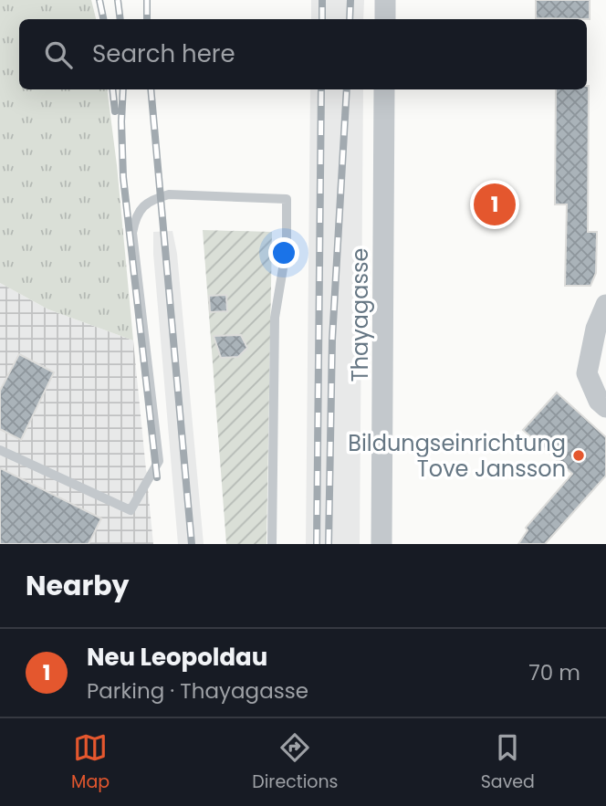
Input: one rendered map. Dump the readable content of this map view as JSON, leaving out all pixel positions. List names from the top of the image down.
{
  "streets": {
    "street": ["Thayagasse"]
  },
  "places": ["Bildungseinrichtung Tove Jansson"],
  "page": {
    "search": "Search here",
    "pins": "1",
    "heading": "Nearby",
    "list": [
      {
        "mark": "1",
        "name": "Neu Leopoldau",
        "note": "Parking · Thayagasse",
        "value": "70 m"
      }
    ],
    "nav": ["Map", "Directions", "Saved"]
  }
}
